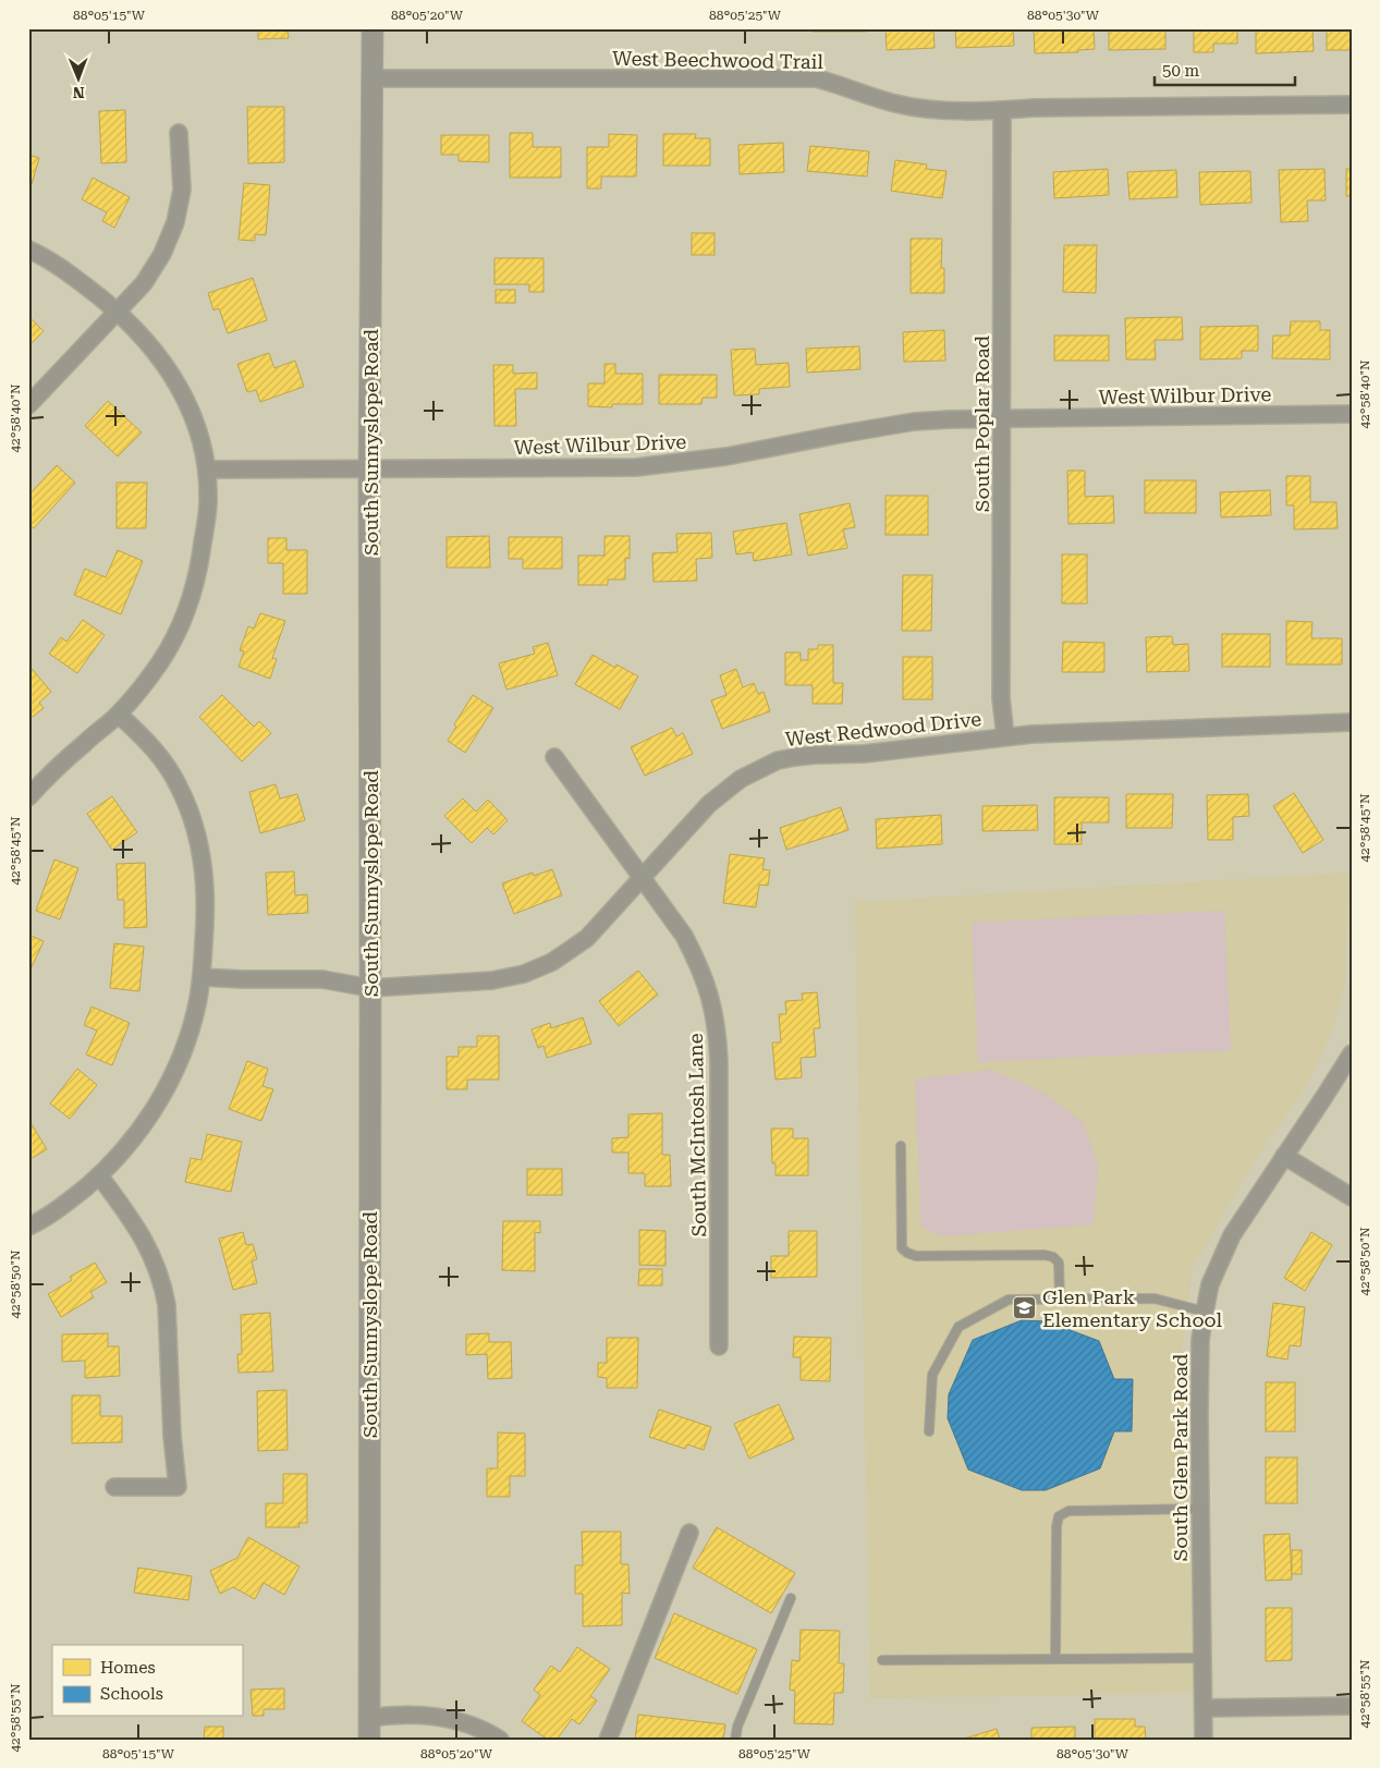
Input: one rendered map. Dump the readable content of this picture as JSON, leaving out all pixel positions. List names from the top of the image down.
{
  "streets": {
    "street": [
      "West Beechwood Trail",
      "West Wilbur Drive",
      "South Poplar Road",
      "South Sunnyslope Road",
      "West Redwood Drive",
      "South McIntosh Lane",
      "South Glen Park Road"
    ]
  },
  "crossings": [
    ["West Beechwood Trail", "South Poplar Road"],
    ["West Beechwood Trail", "South Sunnyslope Road"],
    ["West Wilbur Drive", "South Poplar Road"],
    ["West Wilbur Drive", "South Sunnyslope Road"],
    ["South Poplar Road", "West Redwood Drive"],
    ["South Sunnyslope Road", "West Redwood Drive"],
    ["West Redwood Drive", "South McIntosh Lane"]
  ],
  "places": {
    "school or university": ["Glen Park Elementary School"]
  },
  "legend": ["Homes", "Schools"],
  "scale_bar": "50 m",
  "north": "bottom",
  "coordinates": [
    "88°05'15\"W",
    "88°05'20\"W",
    "88°05'25\"W",
    "88°05'30\"W",
    "42°58'40\"N",
    "42°58'45\"N",
    "42°58'50\"N",
    "42°58'55\"N"
  ]
}
